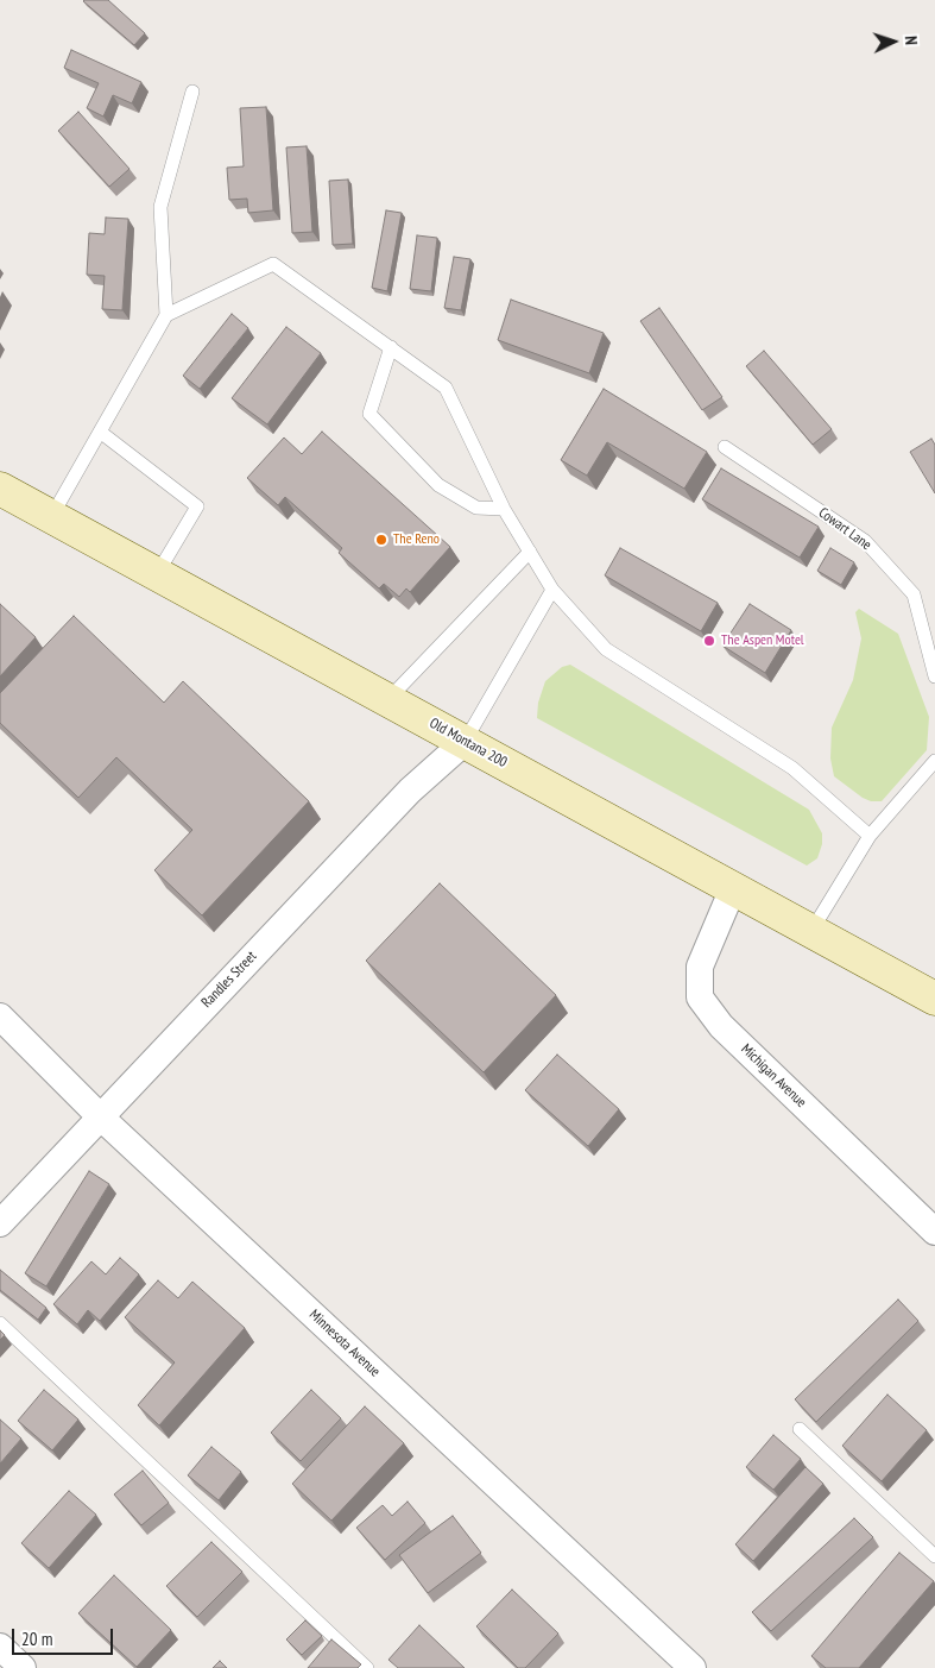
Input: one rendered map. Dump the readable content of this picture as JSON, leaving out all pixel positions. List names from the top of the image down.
{
  "streets": {
    "main road": ["Old Montana 200"],
    "street": ["Randles Street", "Michigan Avenue", "Minnesota Avenue"],
    "lane": ["Cowart Lane"]
  },
  "crossings": [
    ["Old Montana 200", "Randles Street"],
    ["Old Montana 200", "Michigan Avenue"],
    ["Randles Street", "Minnesota Avenue"]
  ],
  "places": ["The Reno", "The Aspen Motel"],
  "scale_bar": "20 m",
  "north": "right"
}
